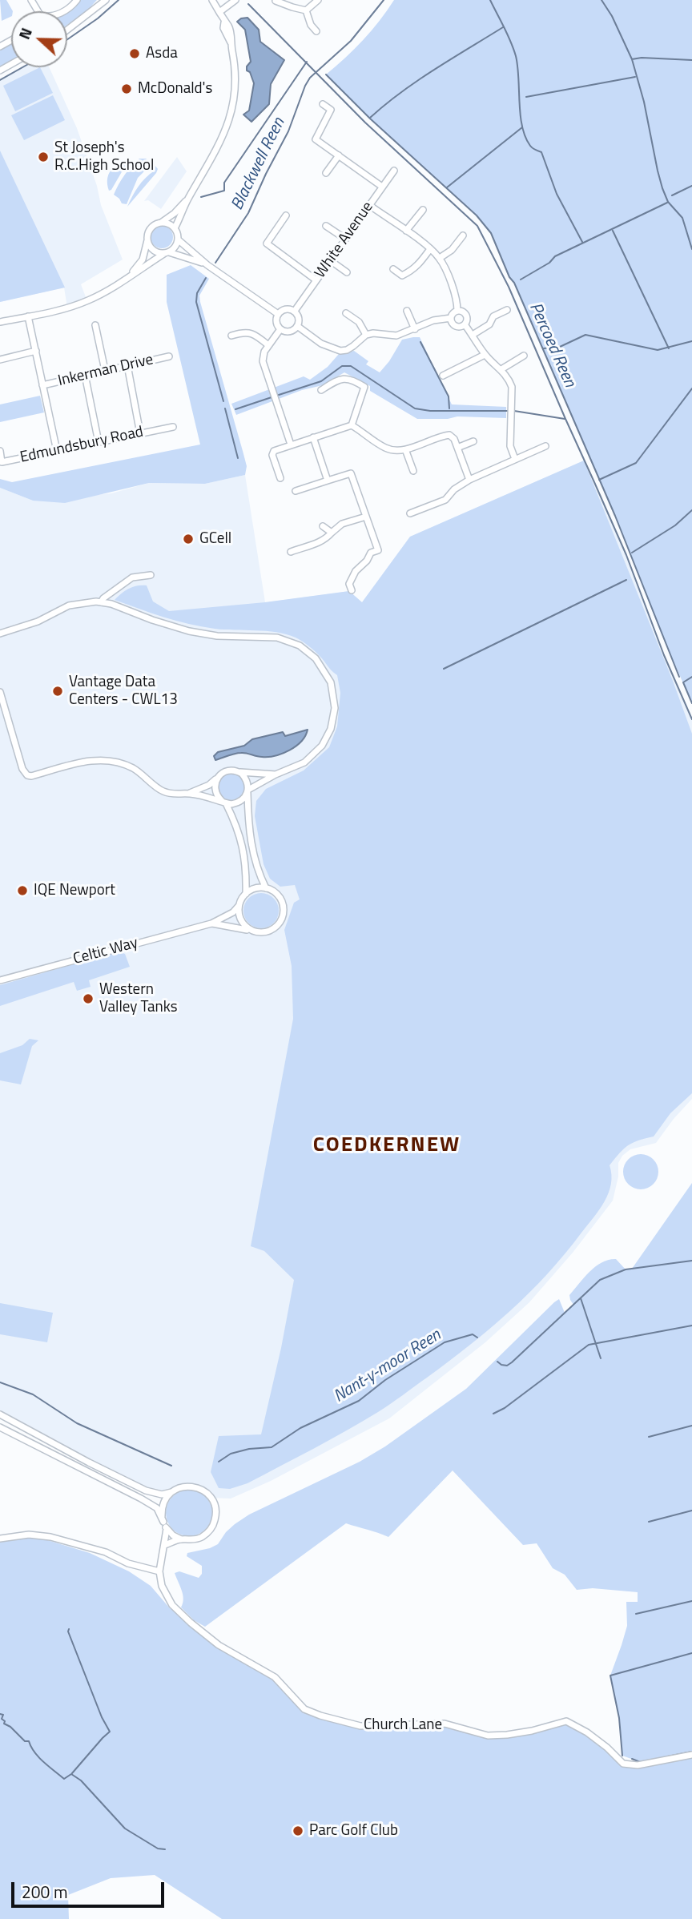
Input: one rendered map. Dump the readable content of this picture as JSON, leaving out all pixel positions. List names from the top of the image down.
{
  "streets": {
    "street": [
      "White Avenue",
      "Inkerman Drive",
      "Edmundsbury Road",
      "Celtic Way",
      "Church Lane"
    ]
  },
  "districts": ["COEDKERNEW"],
  "water": ["Blackwell Reen", "Percoed Reen", "Nant-y-moor Reen"],
  "places": [
    "Asda",
    "McDonald's",
    "St Joseph's R.C.High School",
    "GCell",
    "Vantage Data Centers - CWL13",
    "IQE Newport",
    "Western Valley Tanks",
    "Parc Golf Club"
  ],
  "scale_bar": "200 m",
  "north": "left"
}
